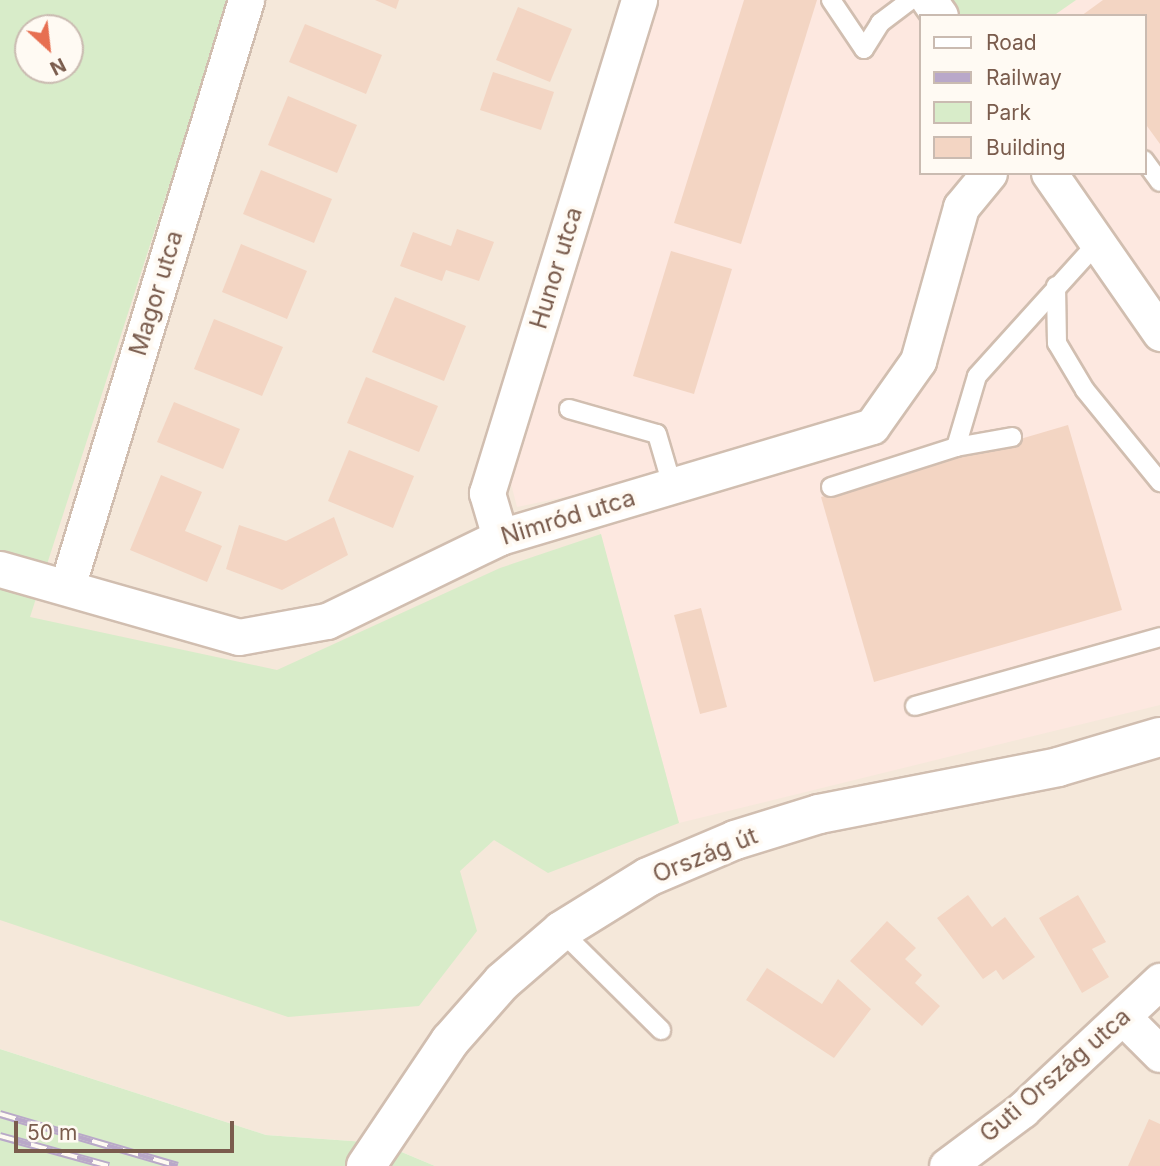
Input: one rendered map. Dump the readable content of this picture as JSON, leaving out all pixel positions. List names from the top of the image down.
{
  "streets": {
    "main road": ["Ország út"],
    "street": [
      "Hunor utca",
      "Magor utca",
      "Nimród utca",
      "Guti Ország utca"
    ]
  },
  "crossings": [
    ["Hunor utca", "Nimród utca"],
    ["Magor utca", "Nimród utca"]
  ],
  "legend": [
    "Road",
    "Railway",
    "Park",
    "Building"
  ],
  "scale_bar": "50 m",
  "north": "bottom right"
}
